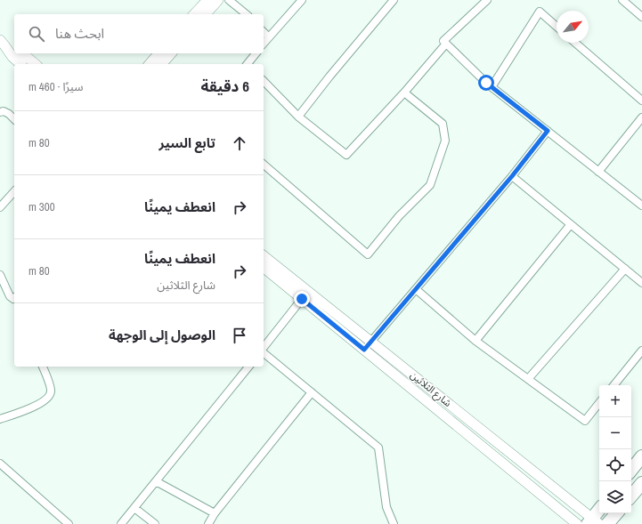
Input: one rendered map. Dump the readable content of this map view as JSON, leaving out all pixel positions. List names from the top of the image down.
{
  "streets": {
    "street": ["شارع الثلاثين"]
  },
  "north": "top right",
  "page": {
    "search": "ابحث هنا",
    "heading": ["6 دقيقة", "سيرًا · 460 m"],
    "list": [
      ["تابع السير", "80 m"],
      ["انعطف يمينًا", "300 m"],
      ["انعطف يمينًا", "شارع الثلاثين", "80 m"],
      "الوصول إلى الوجهة"
    ],
    "map_buttons": ["+", "−"]
  }
}
